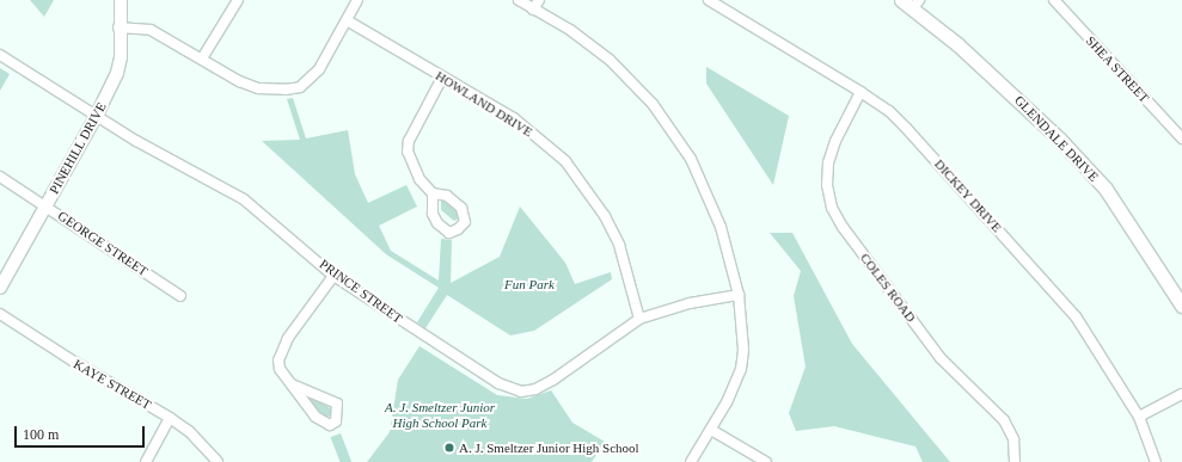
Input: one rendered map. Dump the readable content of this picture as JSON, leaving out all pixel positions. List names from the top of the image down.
{
  "streets": {
    "main road": ["GLENDALE DRIVE"],
    "street": [
      "SHEA STREET",
      "HOWLAND DRIVE",
      "PINEHILL DRIVE",
      "DICKEY DRIVE",
      "GEORGE STREET",
      "COLES ROAD",
      "PRINCE STREET",
      "KAYE STREET"
    ]
  },
  "crossings": [
    ["HOWLAND DRIVE", "PRINCE STREET"],
    ["PINEHILL DRIVE", "GEORGE STREET"],
    ["PINEHILL DRIVE", "PRINCE STREET"],
    ["DICKEY DRIVE", "COLES ROAD"]
  ],
  "parks": ["Fun Park", "A. J. Smeltzer Junior High School Park"],
  "places": ["A. J. Smeltzer Junior High School"],
  "scale_bar": "100 m"
}
